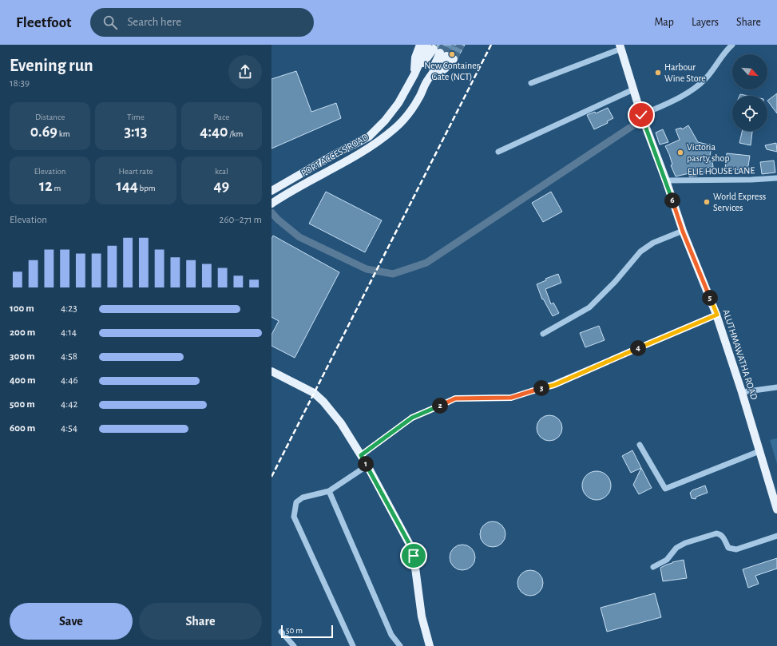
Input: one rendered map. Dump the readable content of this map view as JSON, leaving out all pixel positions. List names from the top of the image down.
{
  "streets": {
    "main road": ["PORT ACCESS ROAD", "ALUTHMAWATHA ROAD"],
    "street": ["ELIE HOUSE LANE"]
  },
  "crossings": [
    ["ELIE HOUSE LANE", "ALUTHMAWATHA ROAD"]
  ],
  "places": [
    "New Container Gate (NCT)",
    "Harbour Wine Store",
    "Victoria pasrty shop",
    "World Express Services"
  ],
  "scale_bar": "50 m",
  "north": "bottom right",
  "page": {
    "header": "Fleetfoot",
    "search": "Search here",
    "nav": ["Map", "Layers", "Share"],
    "heading": ["Evening run", "18:39"],
    "stats": [
      ["Distance", "0.69 km"],
      ["Time", "3:13"],
      ["Pace", "4:40 /km"],
      ["Elevation", "12 m"],
      ["Heart rate", "144 bpm"],
      ["kcal", "49"]
    ],
    "pins": [
      "6",
      "5",
      "4",
      "3",
      "2",
      "1"
    ],
    "chart": ["Elevation", "260–271 m"],
    "list": [
      {
        "name": "100 m",
        "note": "4:23"
      },
      {
        "name": "200 m",
        "note": "4:14"
      },
      {
        "name": "300 m",
        "note": "4:58"
      },
      {
        "name": "400 m",
        "note": "4:46"
      },
      {
        "name": "500 m",
        "note": "4:42"
      },
      {
        "name": "600 m",
        "note": "4:54"
      }
    ],
    "buttons": ["Save", "Share"],
    "scale": "50 m"
  }
}
